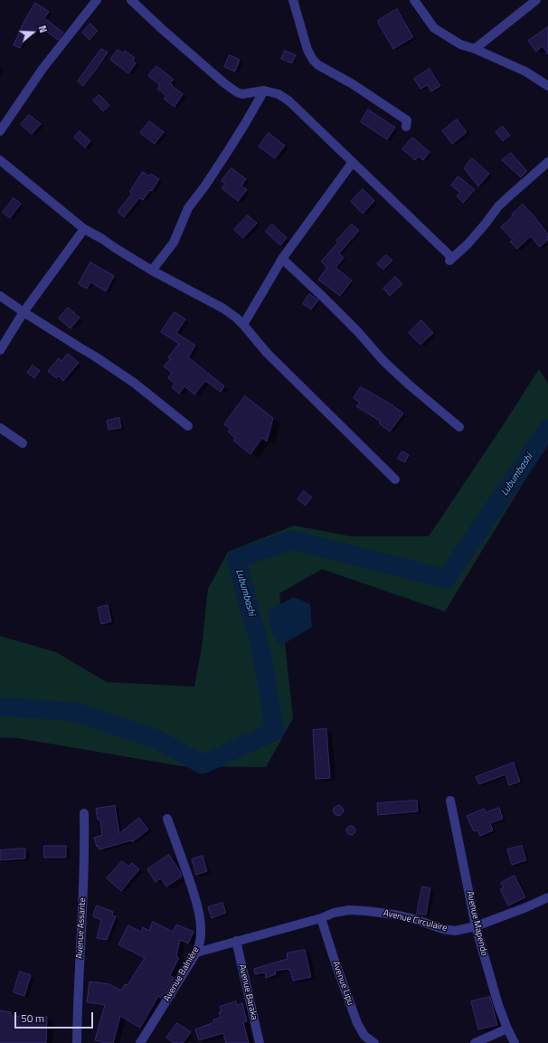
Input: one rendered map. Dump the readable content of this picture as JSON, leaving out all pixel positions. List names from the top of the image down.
{
  "streets": {
    "street": [
      "Avenue Circulaire",
      "Avenue Mapendo",
      "Avenue Assante",
      "Avenue Balnière",
      "Avenue Lipu",
      "Avenue Baraka"
    ]
  },
  "crossings": [
    ["Avenue Circulaire", "Avenue Mapendo"],
    ["Avenue Circulaire", "Avenue Balnière"],
    ["Avenue Circulaire", "Avenue Lipu"],
    ["Avenue Circulaire", "Avenue Baraka"]
  ],
  "water": ["Lubumbashi"],
  "scale_bar": "50 m",
  "north": "right"
}
